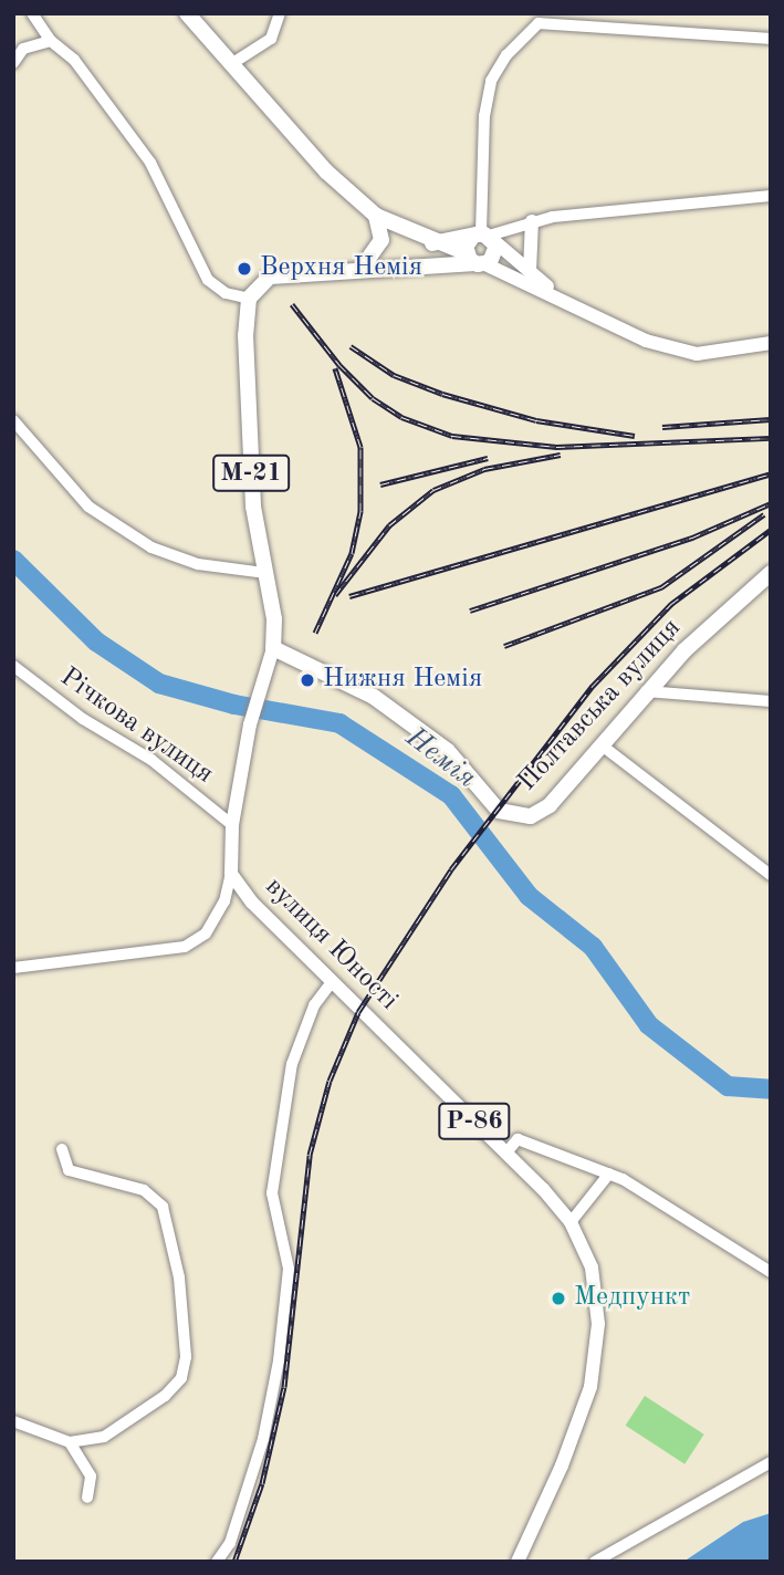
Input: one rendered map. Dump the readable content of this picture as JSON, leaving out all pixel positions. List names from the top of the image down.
{
  "streets": {
    "highway": ["М-21", "Полтавська вулиця"],
    "main road": ["вулиця Юності", "Р-86"],
    "street": ["Річкова вулиця"]
  },
  "crossings": [
    ["М-21", "Полтавська вулиця"],
    ["М-21", "вулиця Юності"],
    ["Полтавська вулиця", "вулиця Юності"],
    ["Річкова вулиця", "вулиця Юності"]
  ],
  "water": ["Немія"],
  "places": ["Верхня Немія", "Нижня Немія", "Медпункт"]
}
